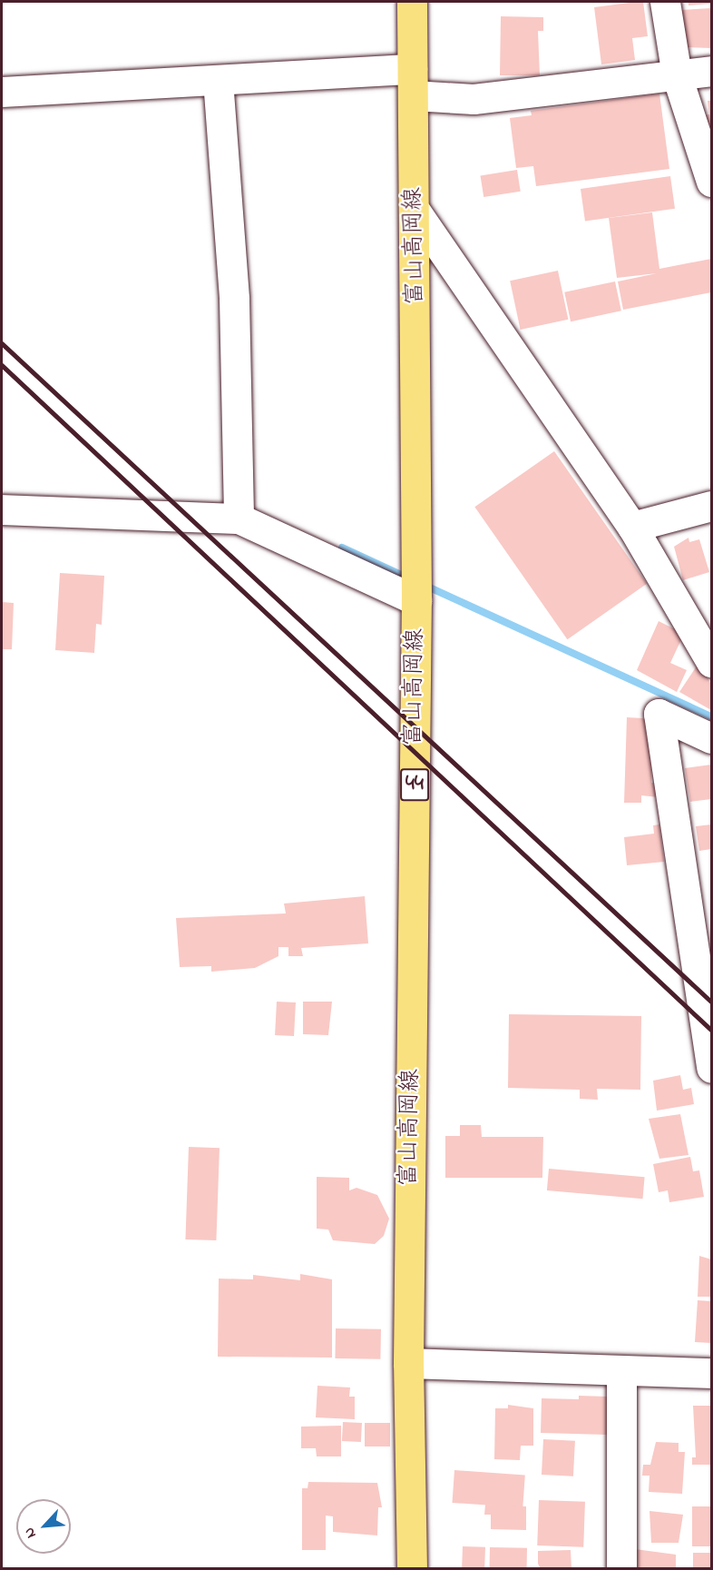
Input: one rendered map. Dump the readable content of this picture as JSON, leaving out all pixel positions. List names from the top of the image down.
{
  "streets": {
    "main road": ["富山高岡線", "44"]
  },
  "north": "bottom left"
}
